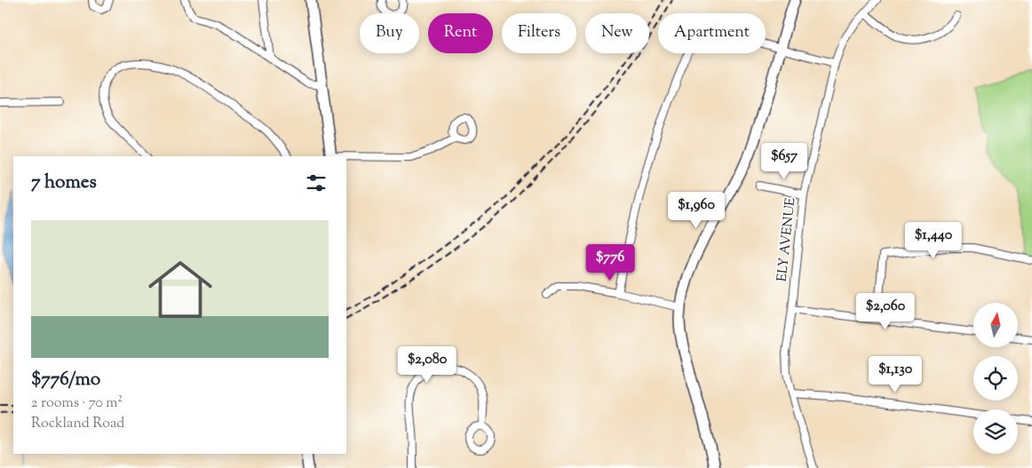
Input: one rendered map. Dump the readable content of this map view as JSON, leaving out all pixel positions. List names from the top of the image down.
{
  "streets": {
    "street": ["ELY AVENUE"]
  },
  "north": "top",
  "page": {
    "chip": [
      "Buy",
      "Rent",
      "Filters",
      "New",
      "Apartment"
    ],
    "price": [
      "$657",
      "$1,960",
      "$1,440",
      "$776",
      "$2,060",
      "$2,080",
      "$1,130"
    ],
    "heading": "7 homes",
    "list": [
      {
        "name": "$776/mo",
        "note": "2 rooms · 70 m² · Rockland Road"
      }
    ]
  }
}
